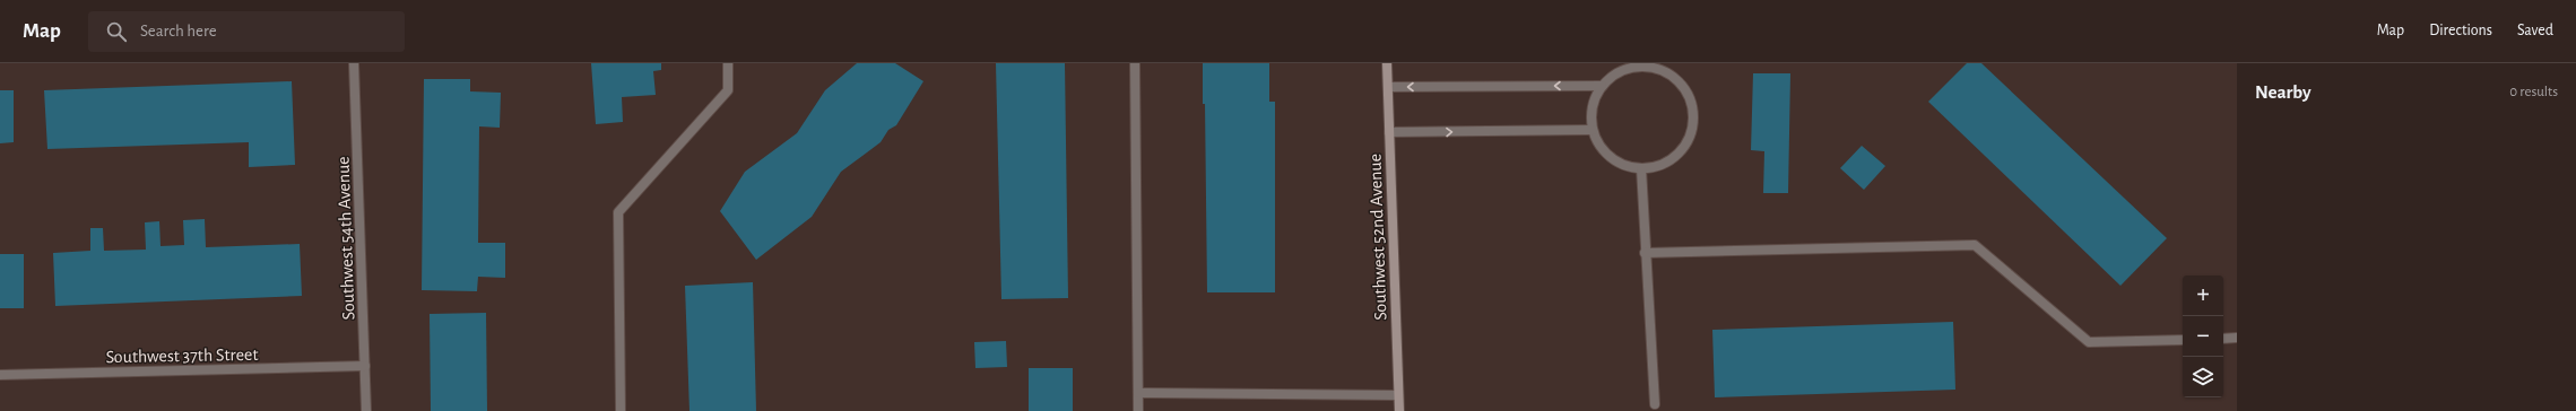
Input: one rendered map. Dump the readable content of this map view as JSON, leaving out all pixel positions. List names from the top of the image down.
{
  "streets": {
    "street": ["Southwest 52nd Avenue", "Southwest 54th Avenue", "Southwest 37th Street"]
  },
  "crossings": [
    ["Southwest 54th Avenue", "Southwest 37th Street"]
  ],
  "page": {
    "header": "Map",
    "search": "Search here",
    "nav": ["Map", "Directions", "Saved"],
    "heading": ["Nearby", "0 results"],
    "map_buttons": ["+", "−"]
  }
}
